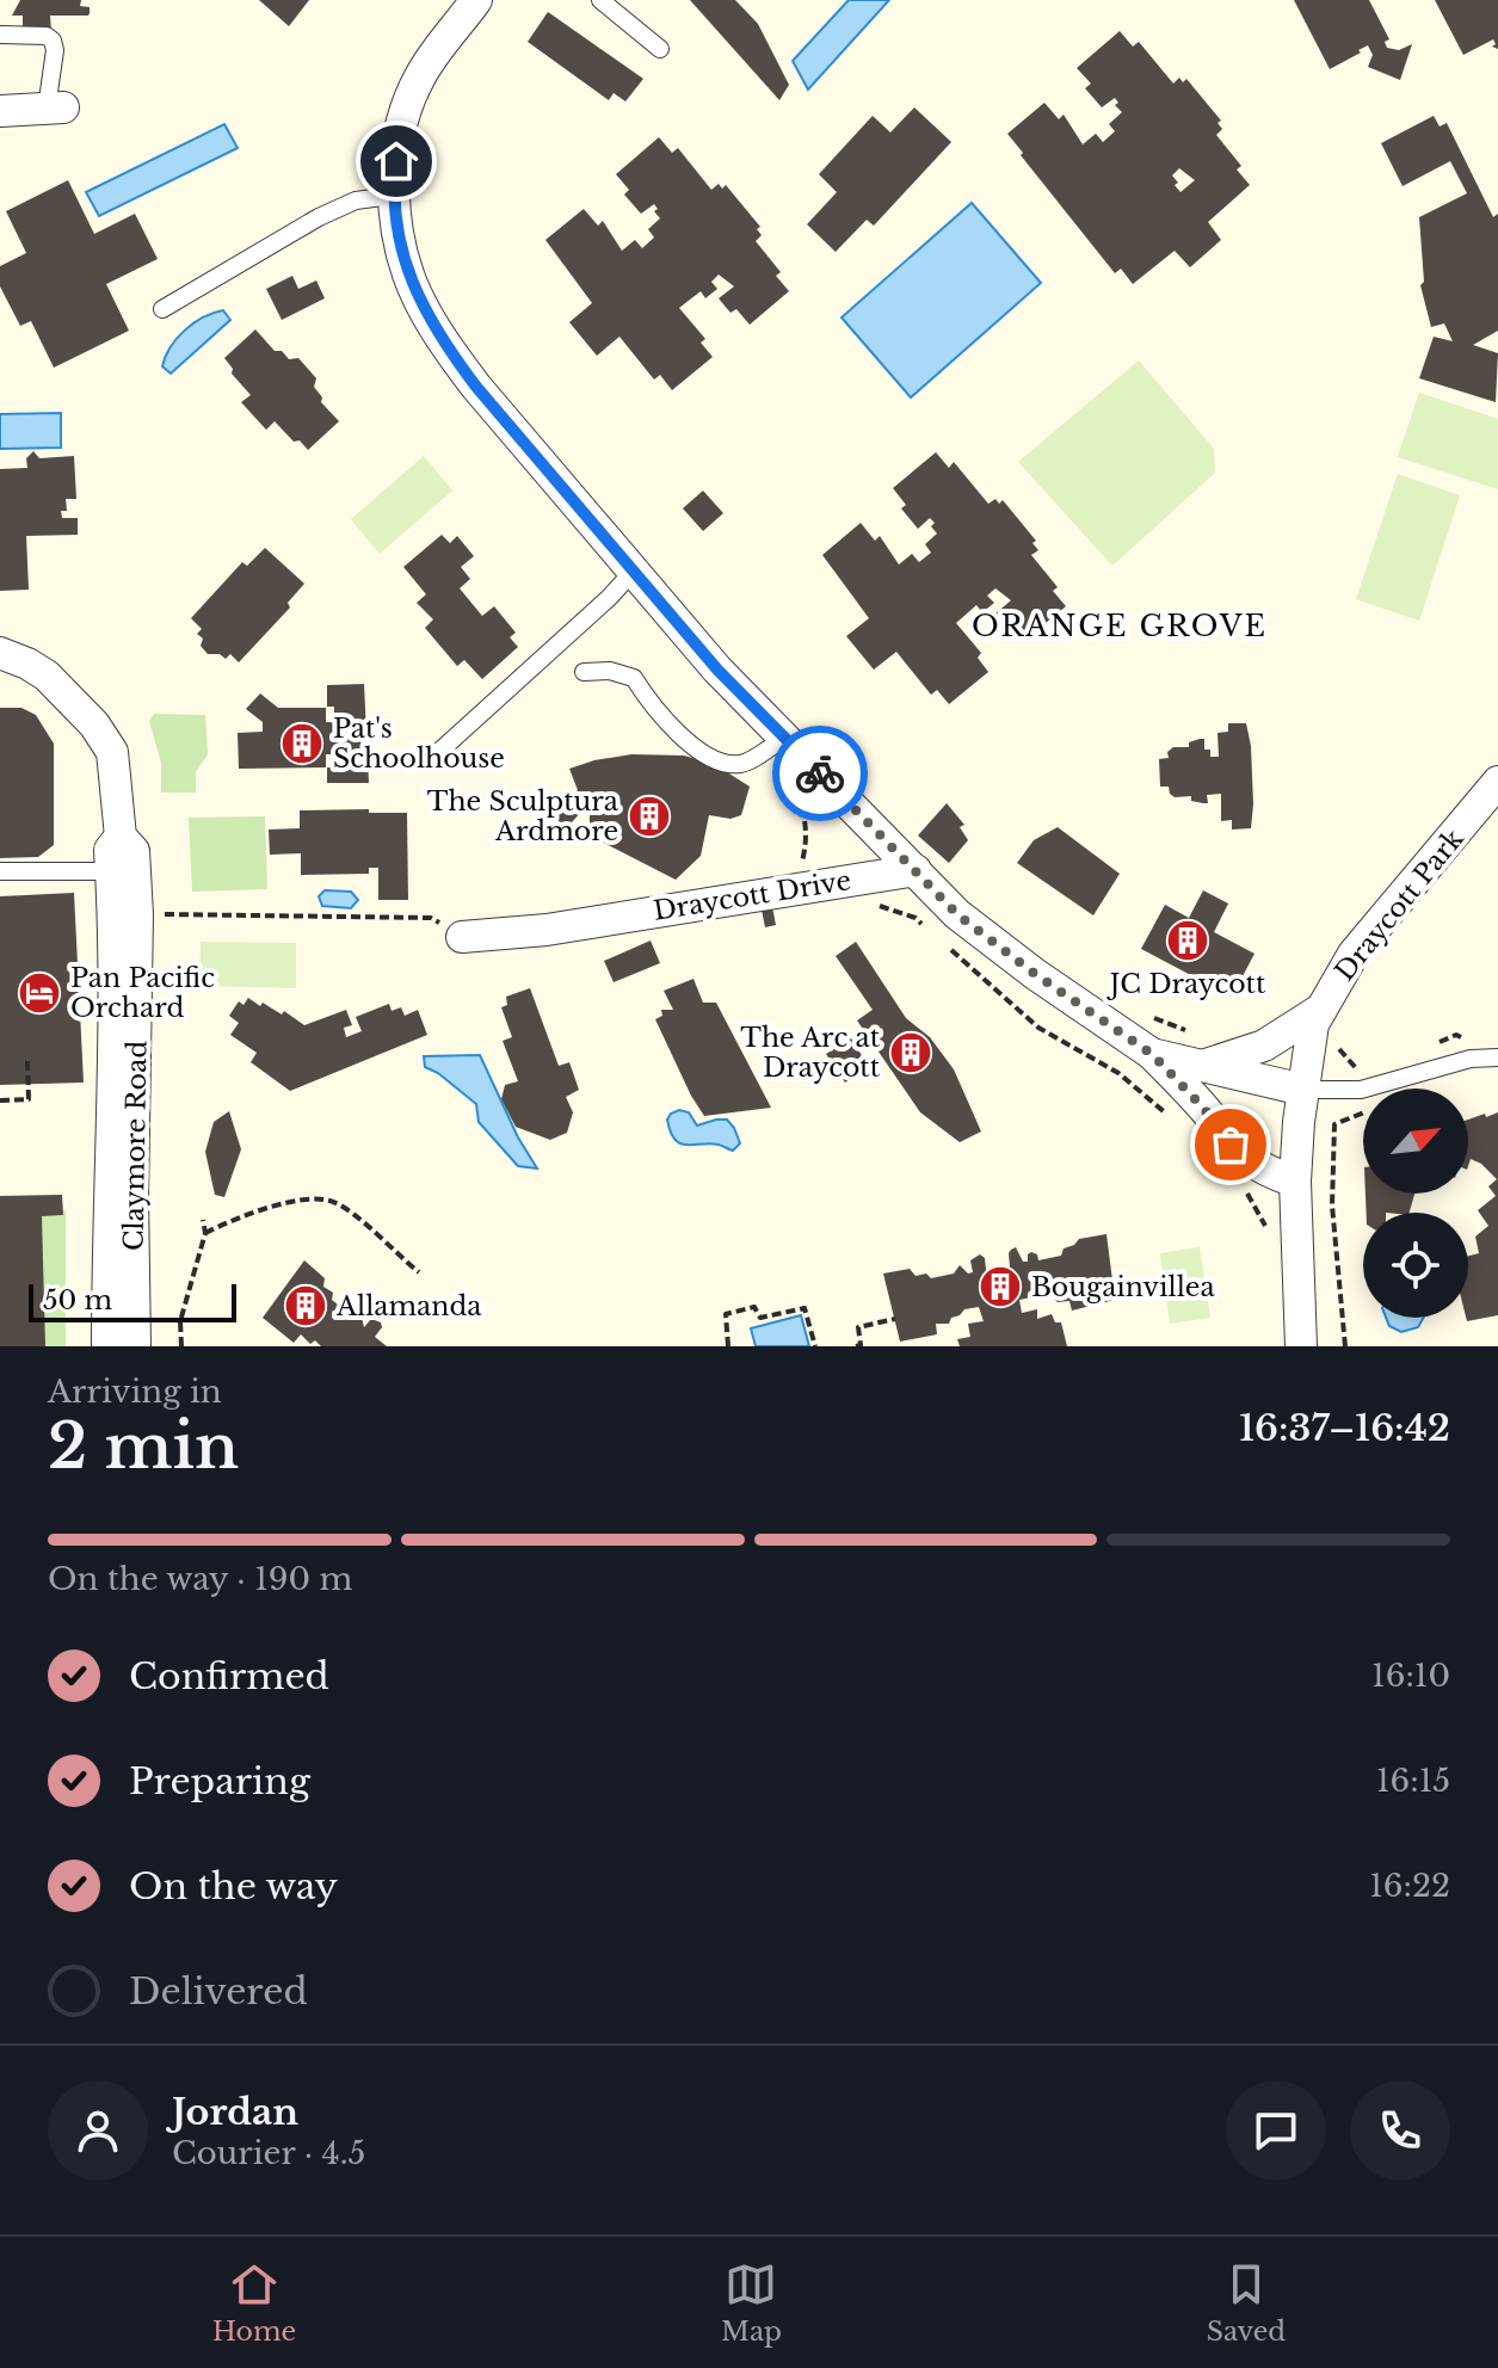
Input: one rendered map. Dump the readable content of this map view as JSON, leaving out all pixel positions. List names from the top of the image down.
{
  "streets": {
    "street": ["Draycott Drive", "Draycott Park", "Claymore Road"]
  },
  "districts": ["ORANGE GROVE"],
  "places": {
    "building": [
      "Pat's Schoolhouse",
      "The Sculptura Ardmore",
      "JC Draycott",
      "The Arc at Draycott",
      "Bougainvillea",
      "Allamanda"
    ],
    "hotel": ["Pan Pacific Orchard"]
  },
  "scale_bar": "50 m",
  "north": "top right",
  "page": {
    "scale": "50 m",
    "heading": ["2 min", "Arriving in", "16:37–16:42"],
    "panel": ["Jordan", "Courier · 4.5"],
    "bar": "On the way · 190 m",
    "list": [
      ["Confirmed", "16:10"],
      ["Preparing", "16:15"],
      ["On the way", "16:22"],
      "Delivered"
    ],
    "tabs": ["Home", "Map", "Saved"]
  }
}
